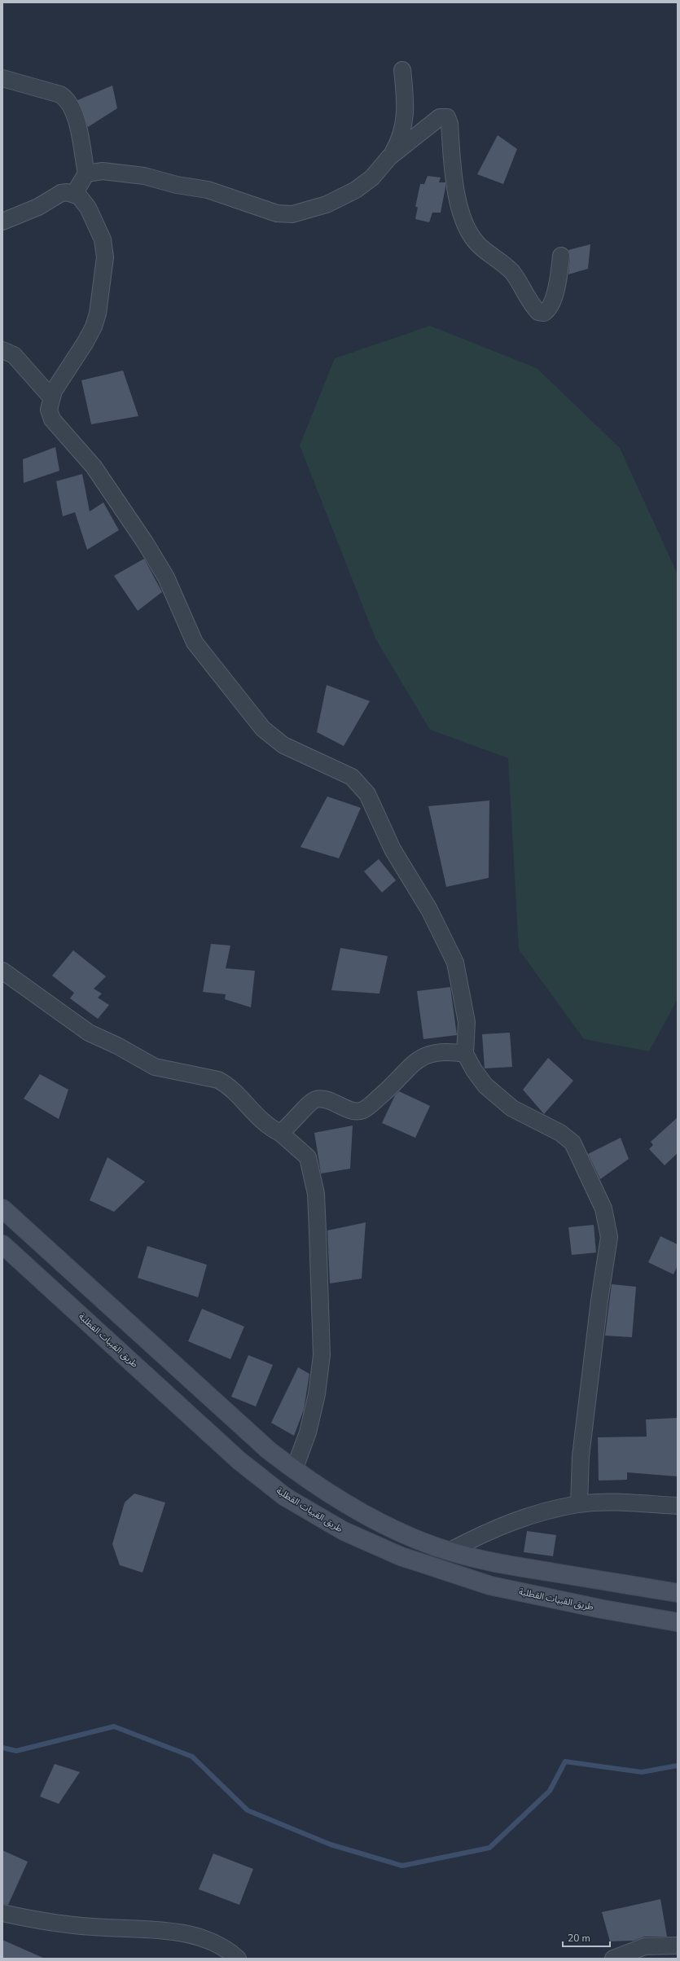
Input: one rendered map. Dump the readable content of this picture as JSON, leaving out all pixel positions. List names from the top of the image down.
{
  "streets": {
    "main road": ["طريق القبيات القطلبة"]
  },
  "scale_bar": "20 m"
}
